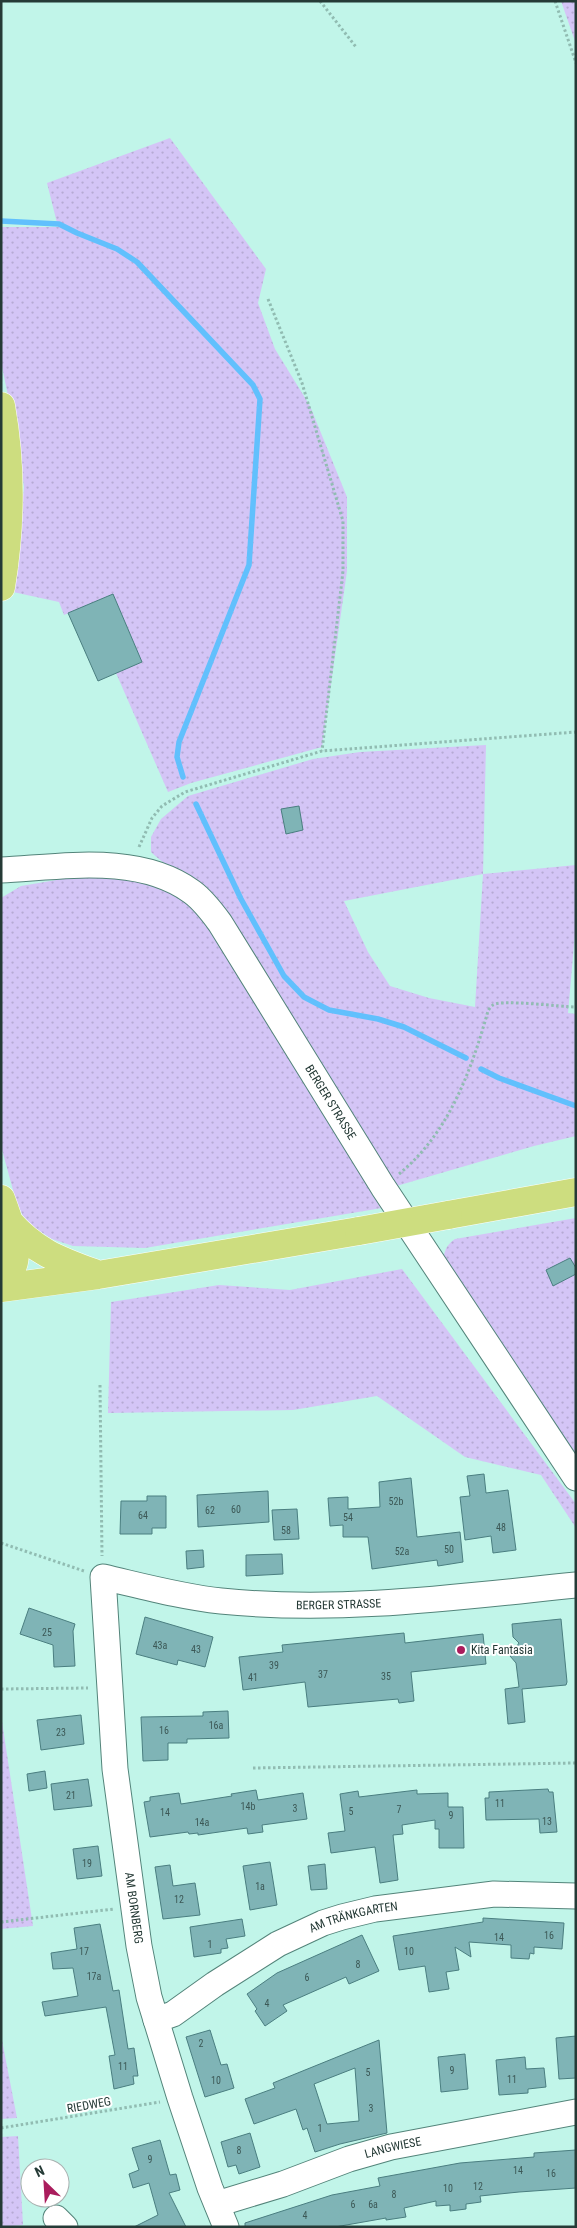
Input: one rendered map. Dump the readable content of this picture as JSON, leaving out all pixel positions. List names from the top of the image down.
{
  "streets": {
    "street": [
      "BERGER STRASSE",
      "AM BORNBERG",
      "AM TRÄNKGARTEN",
      "LANGWIESE"
    ],
    "path": ["RIEDWEG"]
  },
  "crossings": [
    ["BERGER STRASSE", "AM BORNBERG"],
    ["AM BORNBERG", "AM TRÄNKGARTEN"],
    ["AM BORNBERG", "RIEDWEG"],
    ["AM BORNBERG", "LANGWIESE"]
  ],
  "places": ["Kita Fantasia"],
  "house_numbers": [
    "52b",
    "60",
    "62",
    "64",
    "54",
    "48",
    "58",
    "50",
    "52a",
    "25",
    "43a",
    "43",
    "39",
    "37",
    "35",
    "41",
    "16a",
    "16",
    "23",
    "21",
    "11",
    "14b",
    "3",
    "7",
    "5",
    "14",
    "9",
    "13",
    "14a",
    "19",
    "1a",
    "12",
    "16",
    "14",
    "1",
    "17",
    "10",
    "8",
    "17a",
    "6",
    "4",
    "2",
    "11",
    "9",
    "5",
    "11",
    "10",
    "3",
    "1",
    "8",
    "9",
    "14",
    "16",
    "12",
    "10",
    "8",
    "6",
    "6a",
    "4"
  ],
  "north": "top left"
}
